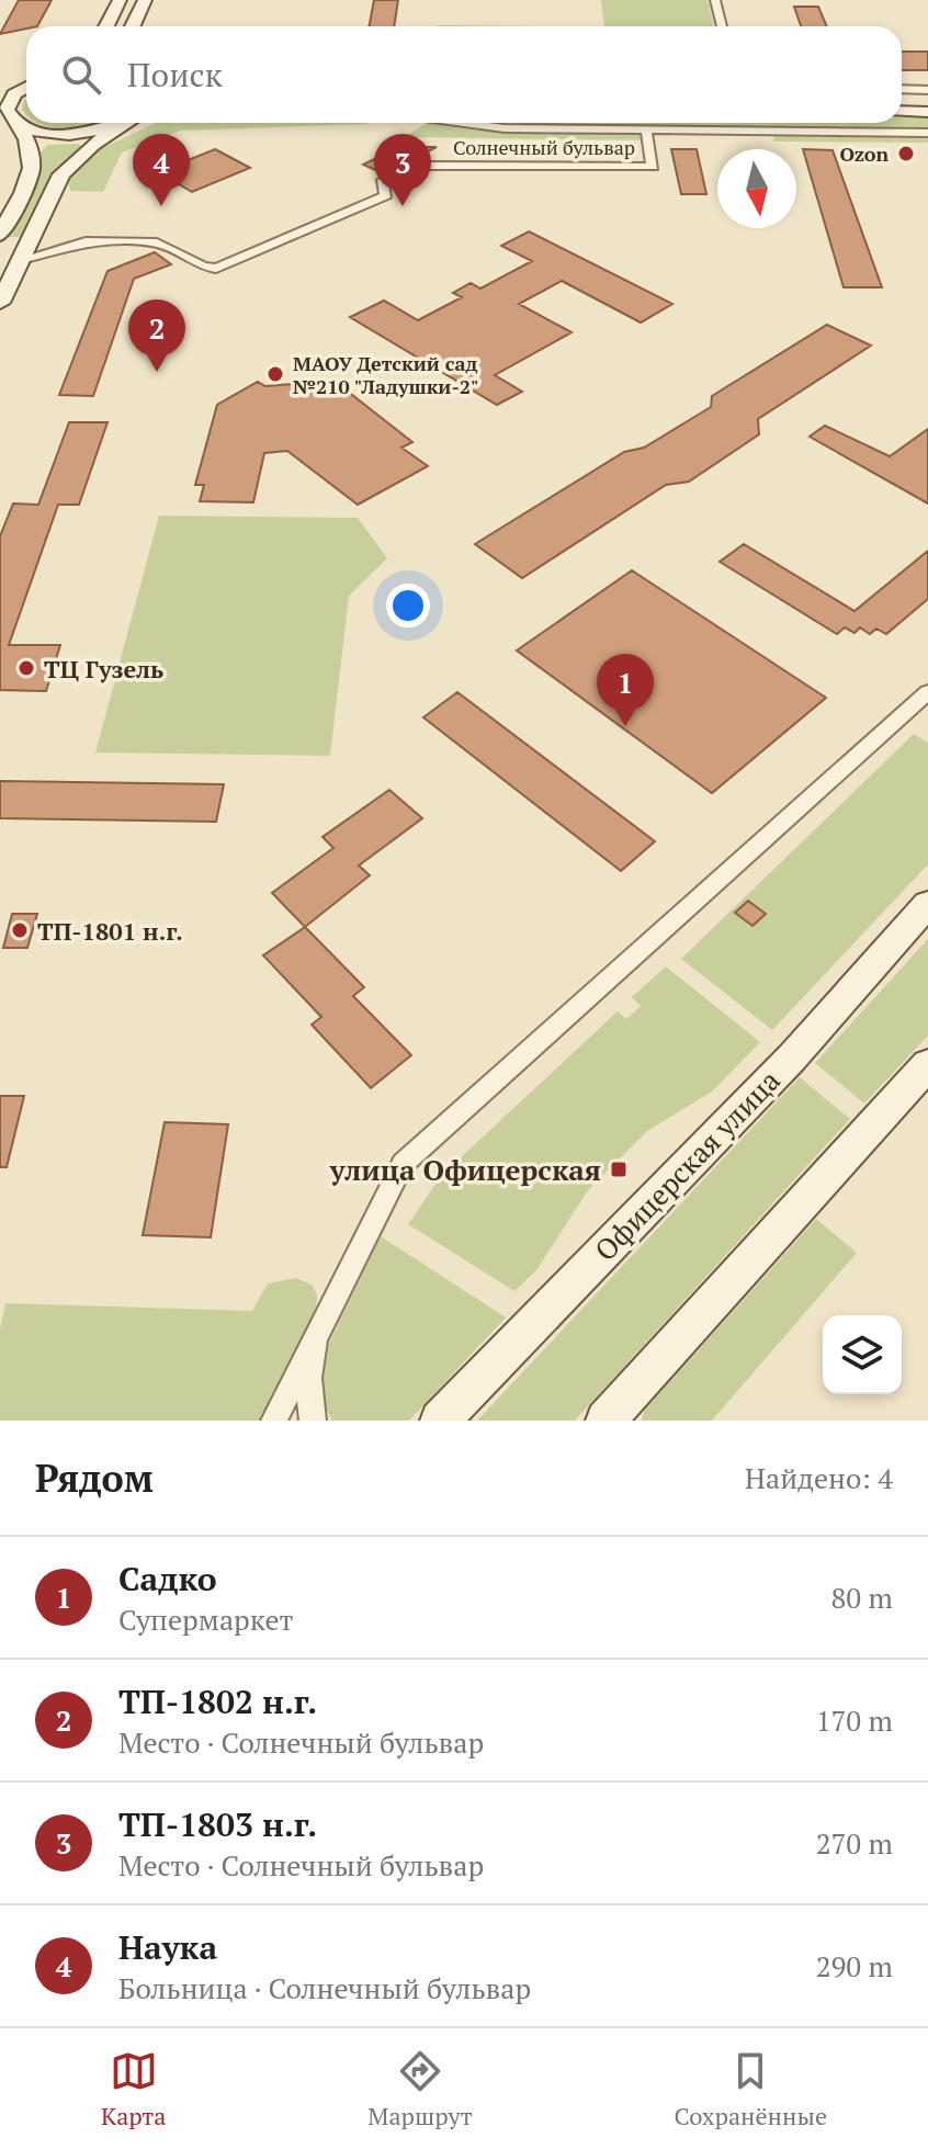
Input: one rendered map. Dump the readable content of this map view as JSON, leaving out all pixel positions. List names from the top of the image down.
{
  "streets": {
    "main road": ["Офицерская улица"],
    "street": ["Солнечный бульвар"]
  },
  "places": {
    "other": [
      "Ozon",
      "МАОУ Детский сад №210 \"Ладушки-2\"",
      "ТЦ Гузель",
      "ТП-1801 н.г."
    ],
    "transit": ["улица Офицерская"]
  },
  "north": "bottom",
  "page": {
    "search": "Поиск",
    "pins": [
      "3",
      "4",
      "2",
      "1"
    ],
    "heading": ["Рядом", "Найдено: 4"],
    "list": [
      {
        "mark": "1",
        "name": "Садко",
        "note": "Супермаркет",
        "value": "80 m"
      },
      {
        "mark": "2",
        "name": "ТП-1802 н.г.",
        "note": "Место · Солнечный бульвар",
        "value": "170 m"
      },
      {
        "mark": "3",
        "name": "ТП-1803 н.г.",
        "note": "Место · Солнечный бульвар",
        "value": "270 m"
      },
      {
        "mark": "4",
        "name": "Наука",
        "note": "Больница · Солнечный бульвар",
        "value": "290 m"
      }
    ],
    "nav": ["Карта", "Маршрут", "Сохранённые"]
  }
}
